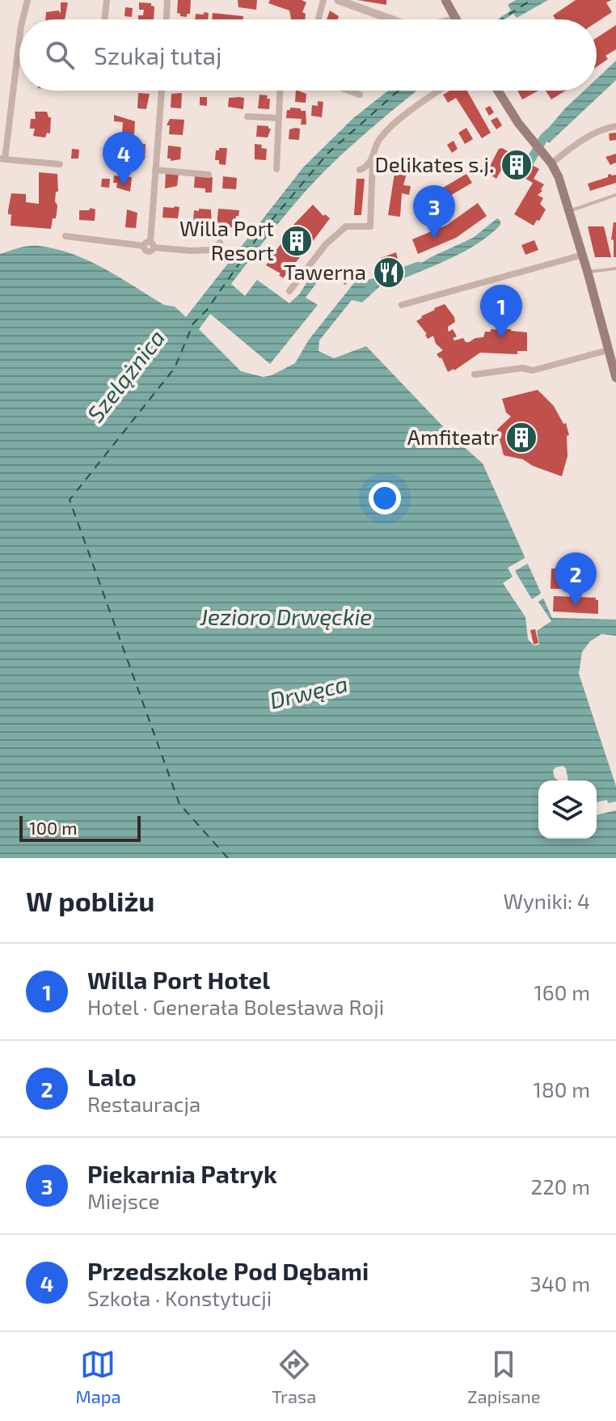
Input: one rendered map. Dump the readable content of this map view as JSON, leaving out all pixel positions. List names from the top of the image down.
{
  "water": ["Szelążnica", "Jezioro Drwęckie", "Drwęca"],
  "places": {
    "building": ["Delikates s.j.", "Willa Port Resort", "Amfiteatr"],
    "restaurant": ["Tawerna"]
  },
  "scale_bar": "100 m",
  "page": {
    "search": "Szukaj tutaj",
    "pins": [
      "4",
      "3",
      "1",
      "2"
    ],
    "scale": "100 m",
    "heading": ["W pobliżu", "Wyniki: 4"],
    "list": [
      {
        "mark": "1",
        "name": "Willa Port Hotel",
        "note": "Hotel · Generała Bolesława Roji",
        "value": "160 m"
      },
      {
        "mark": "2",
        "name": "Lalo",
        "note": "Restauracja",
        "value": "180 m"
      },
      {
        "mark": "3",
        "name": "Piekarnia Patryk",
        "note": "Miejsce",
        "value": "220 m"
      },
      {
        "mark": "4",
        "name": "Przedszkole Pod Dębami",
        "note": "Szkoła · Konstytucji",
        "value": "340 m"
      }
    ],
    "nav": ["Mapa", "Trasa", "Zapisane"]
  }
}
